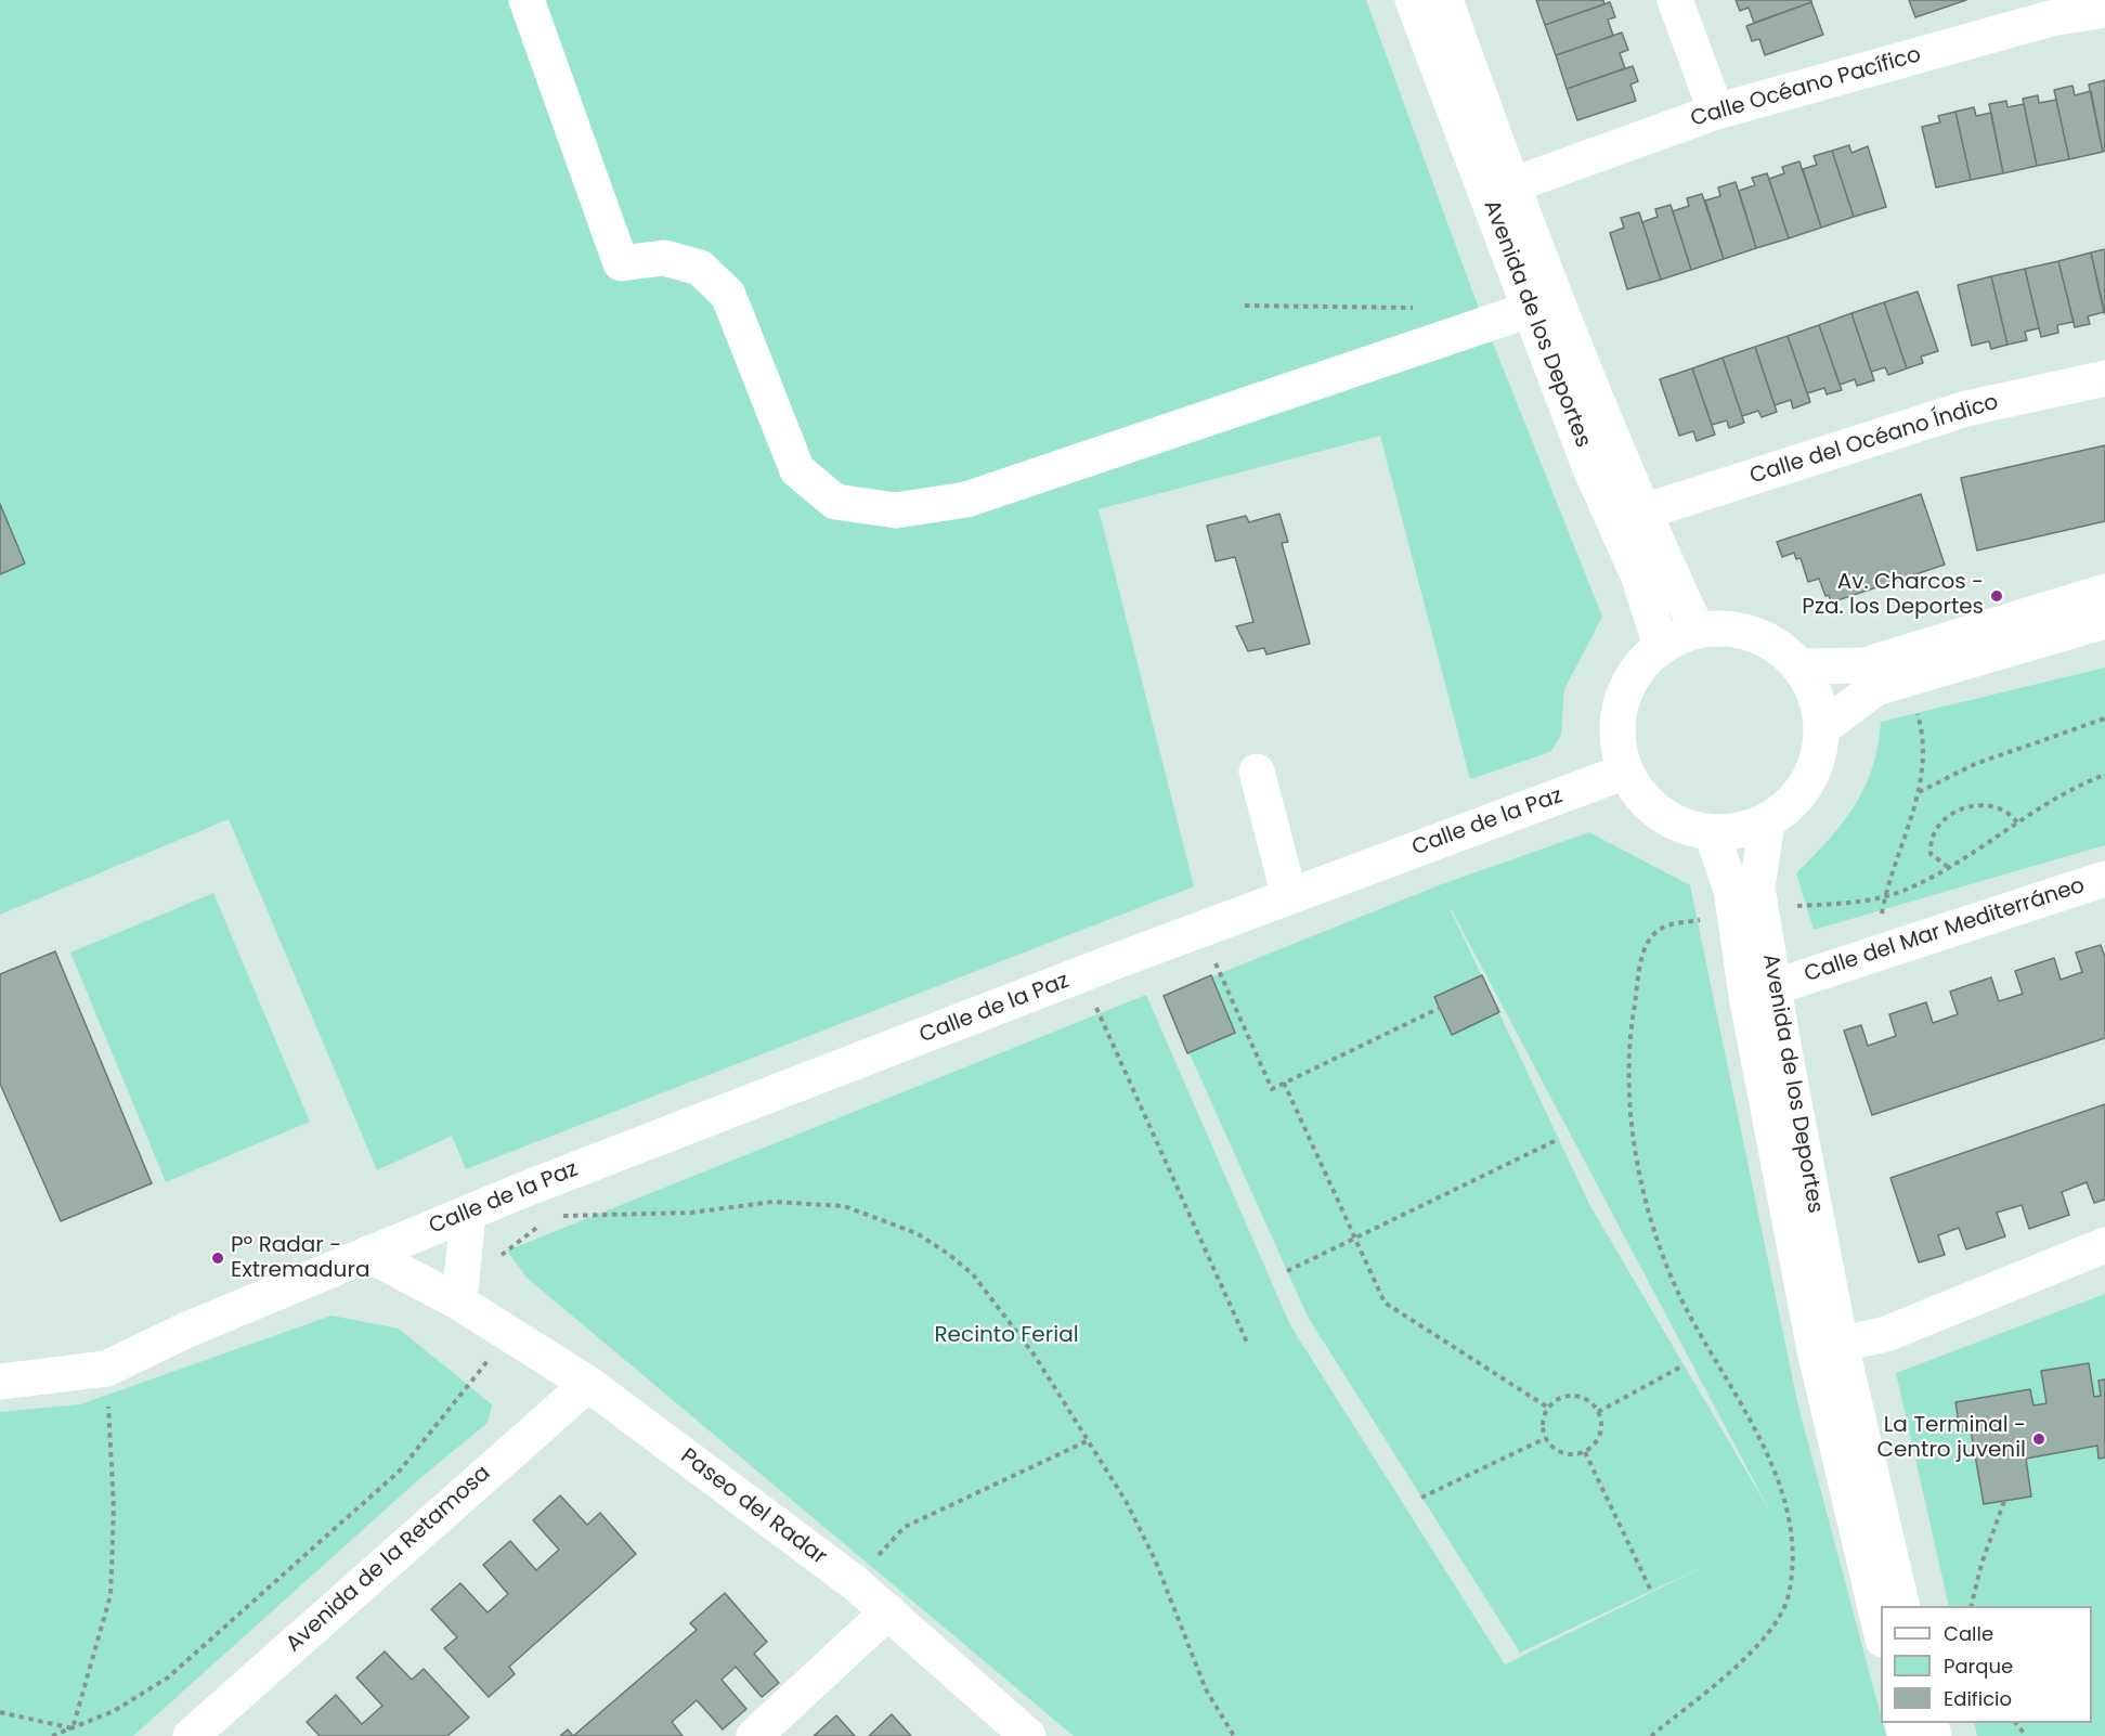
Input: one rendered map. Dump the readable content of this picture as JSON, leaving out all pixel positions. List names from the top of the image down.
{
  "streets": {
    "street": [
      "Calle Océano Pacífico",
      "Avenida de los Deportes",
      "Calle del Océano Índico",
      "Calle de la Paz",
      "Calle del Mar Mediterráneo",
      "Paseo del Radar",
      "Avenida de la Retamosa"
    ]
  },
  "crossings": [
    ["Calle Océano Pacífico", "Avenida de los Deportes"],
    ["Avenida de los Deportes", "Calle del Océano Índico"],
    ["Avenida de los Deportes", "Calle de la Paz"],
    ["Avenida de los Deportes", "Calle del Mar Mediterráneo"],
    ["Calle de la Paz", "Paseo del Radar"],
    ["Paseo del Radar", "Avenida de la Retamosa"]
  ],
  "parks": ["Recinto Ferial"],
  "places": ["Av. Charcos - Pza. los Deportes", "Pº Radar - Extremadura", "La Terminal - Centro juvenil"],
  "legend": ["Calle", "Parque", "Edificio"]
}
